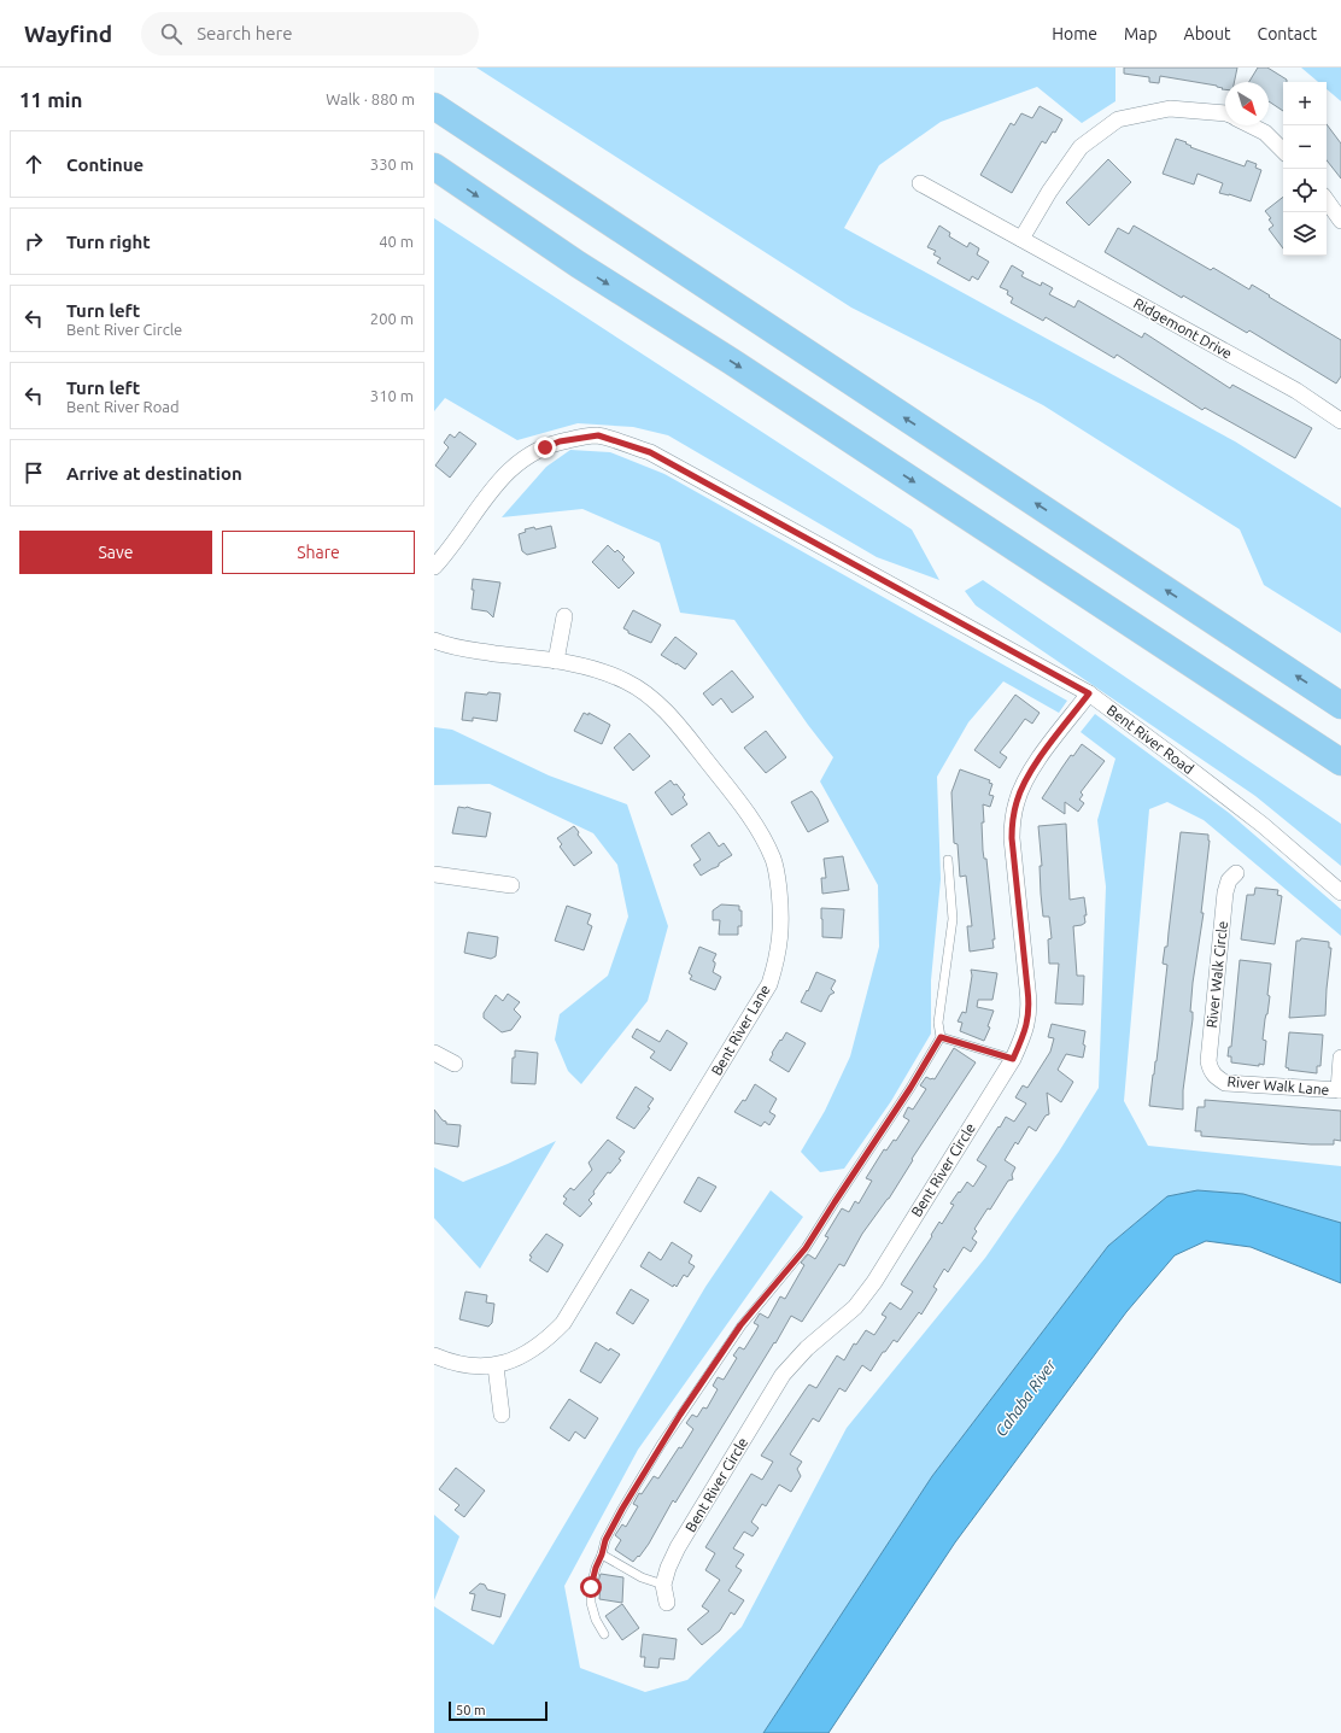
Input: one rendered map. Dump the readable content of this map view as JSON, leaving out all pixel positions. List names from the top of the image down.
{
  "streets": {
    "street": [
      "Ridgemont Drive",
      "Bent River Road",
      "River Walk Circle",
      "Bent River Lane",
      "River Walk Lane",
      "Bent River Circle"
    ]
  },
  "crossings": [
    ["Bent River Road", "Bent River Circle"],
    ["River Walk Circle", "River Walk Lane"]
  ],
  "water": ["Cahaba River"],
  "scale_bar": "50 m",
  "north": "bottom right",
  "page": {
    "header": "Wayfind",
    "search": "Search here",
    "nav": [
      "Home",
      "Map",
      "About",
      "Contact"
    ],
    "heading": ["11 min", "Walk · 880 m"],
    "map_buttons": ["+", "−"],
    "list": [
      ["Continue", "330 m"],
      ["Turn right", "40 m"],
      ["Turn left", "Bent River Circle", "200 m"],
      ["Turn left", "Bent River Road", "310 m"],
      "Arrive at destination"
    ],
    "buttons": ["Save", "Share"],
    "scale": "50 m"
  }
}
